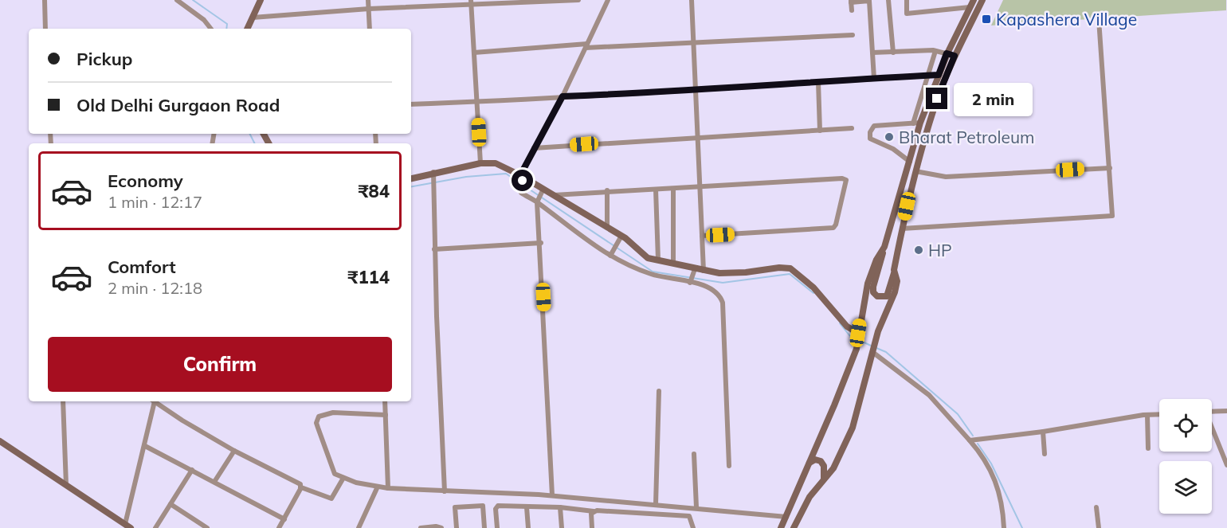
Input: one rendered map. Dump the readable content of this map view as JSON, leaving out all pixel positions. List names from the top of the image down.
{
  "places": {
    "transit": ["Kapashera Village"],
    "other": ["Bharat Petroleum", "HP"]
  },
  "page": {
    "banner": ["Pickup", "Old Delhi Gurgaon Road"],
    "bubble": "2 min",
    "list": [
      {
        "name": "Economy",
        "note": "1 min · 12:17",
        "value": "₹84"
      },
      {
        "name": "Comfort",
        "note": "2 min · 12:18",
        "value": "₹114"
      }
    ],
    "buttons": "Confirm"
  }
}
